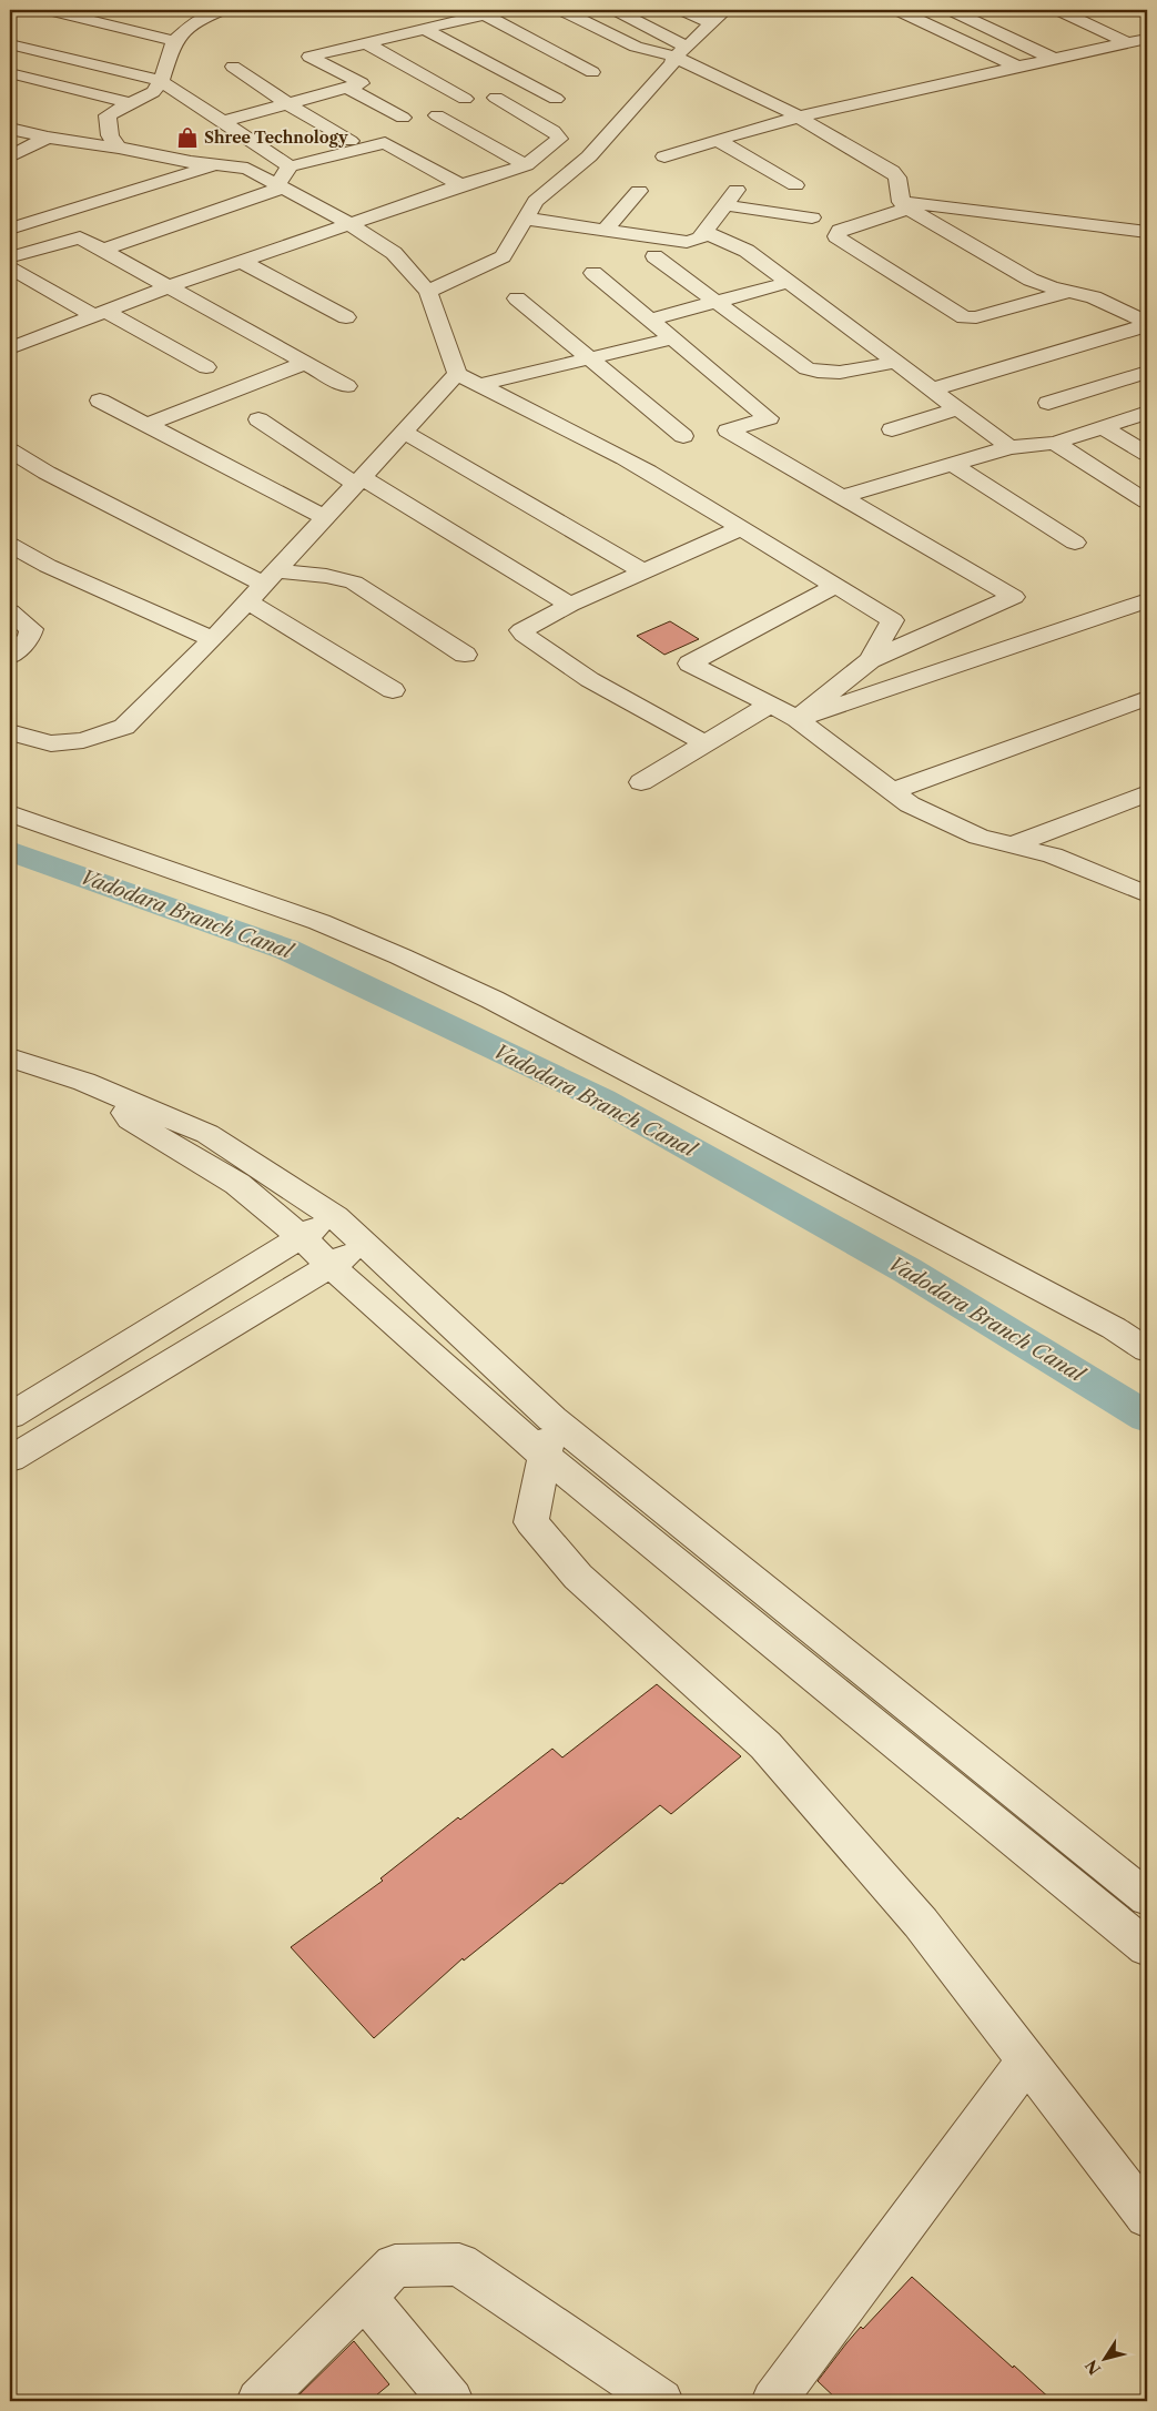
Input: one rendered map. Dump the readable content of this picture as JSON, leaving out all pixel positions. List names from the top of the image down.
{
  "water": ["Vadodara Branch Canal"],
  "places": {
    "shop": ["Shree Technology"]
  },
  "north": "bottom left"
}
